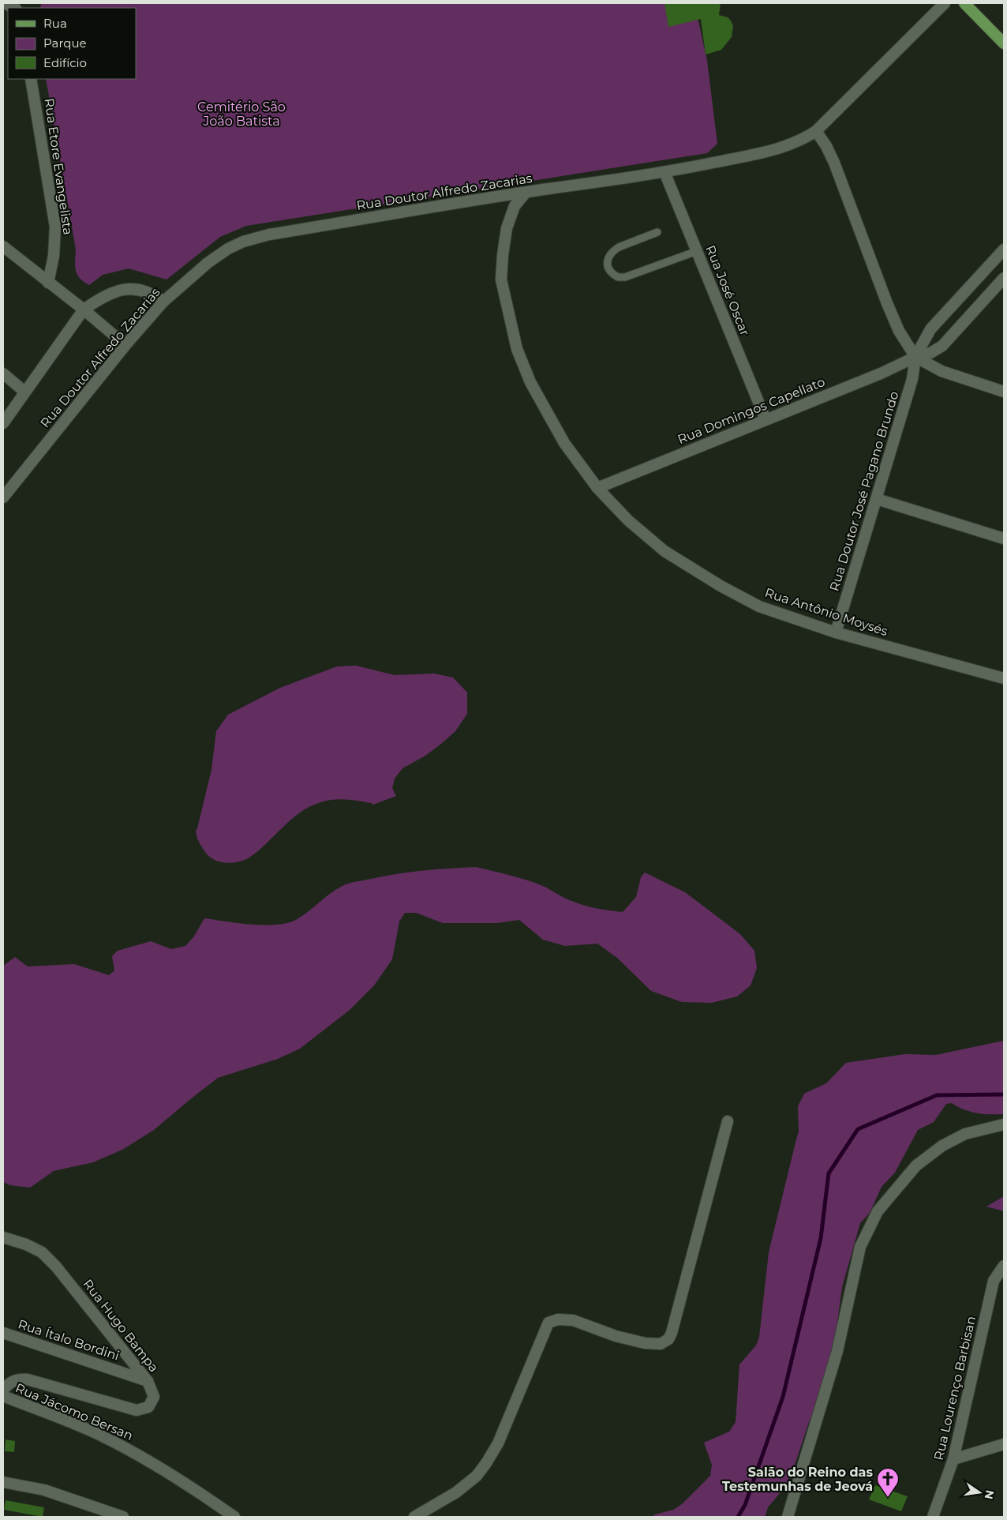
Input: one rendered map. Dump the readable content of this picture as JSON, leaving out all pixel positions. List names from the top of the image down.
{
  "streets": {
    "street": [
      "Rua Etore Evangelista",
      "Rua Doutor Alfredo Zacarias",
      "Rua José Oscar",
      "Rua Domingos Capellato",
      "Rua Doutor José Pagano Brundo",
      "Rua Antônio Moysés",
      "Rua Hugo Bampa",
      "Rua Ítalo Bordini",
      "Rua Lourenço Barbisan",
      "Rua Jácomo Bersan"
    ]
  },
  "crossings": [
    ["Rua Doutor Alfredo Zacarias", "Rua José Oscar"],
    ["Rua Doutor Alfredo Zacarias", "Rua Antônio Moysés"],
    ["Rua José Oscar", "Rua Domingos Capellato"],
    ["Rua Domingos Capellato", "Rua Doutor José Pagano Brundo"],
    ["Rua Domingos Capellato", "Rua Antônio Moysés"],
    ["Rua Doutor José Pagano Brundo", "Rua Antônio Moysés"],
    ["Rua Hugo Bampa", "Rua Ítalo Bordini"]
  ],
  "parks": ["Cemitério São João Batista"],
  "places": {
    "church": ["Salão do Reino das Testemunhas de Jeová"]
  },
  "legend": ["Rua", "Parque", "Edifício"],
  "north": "right"
}
